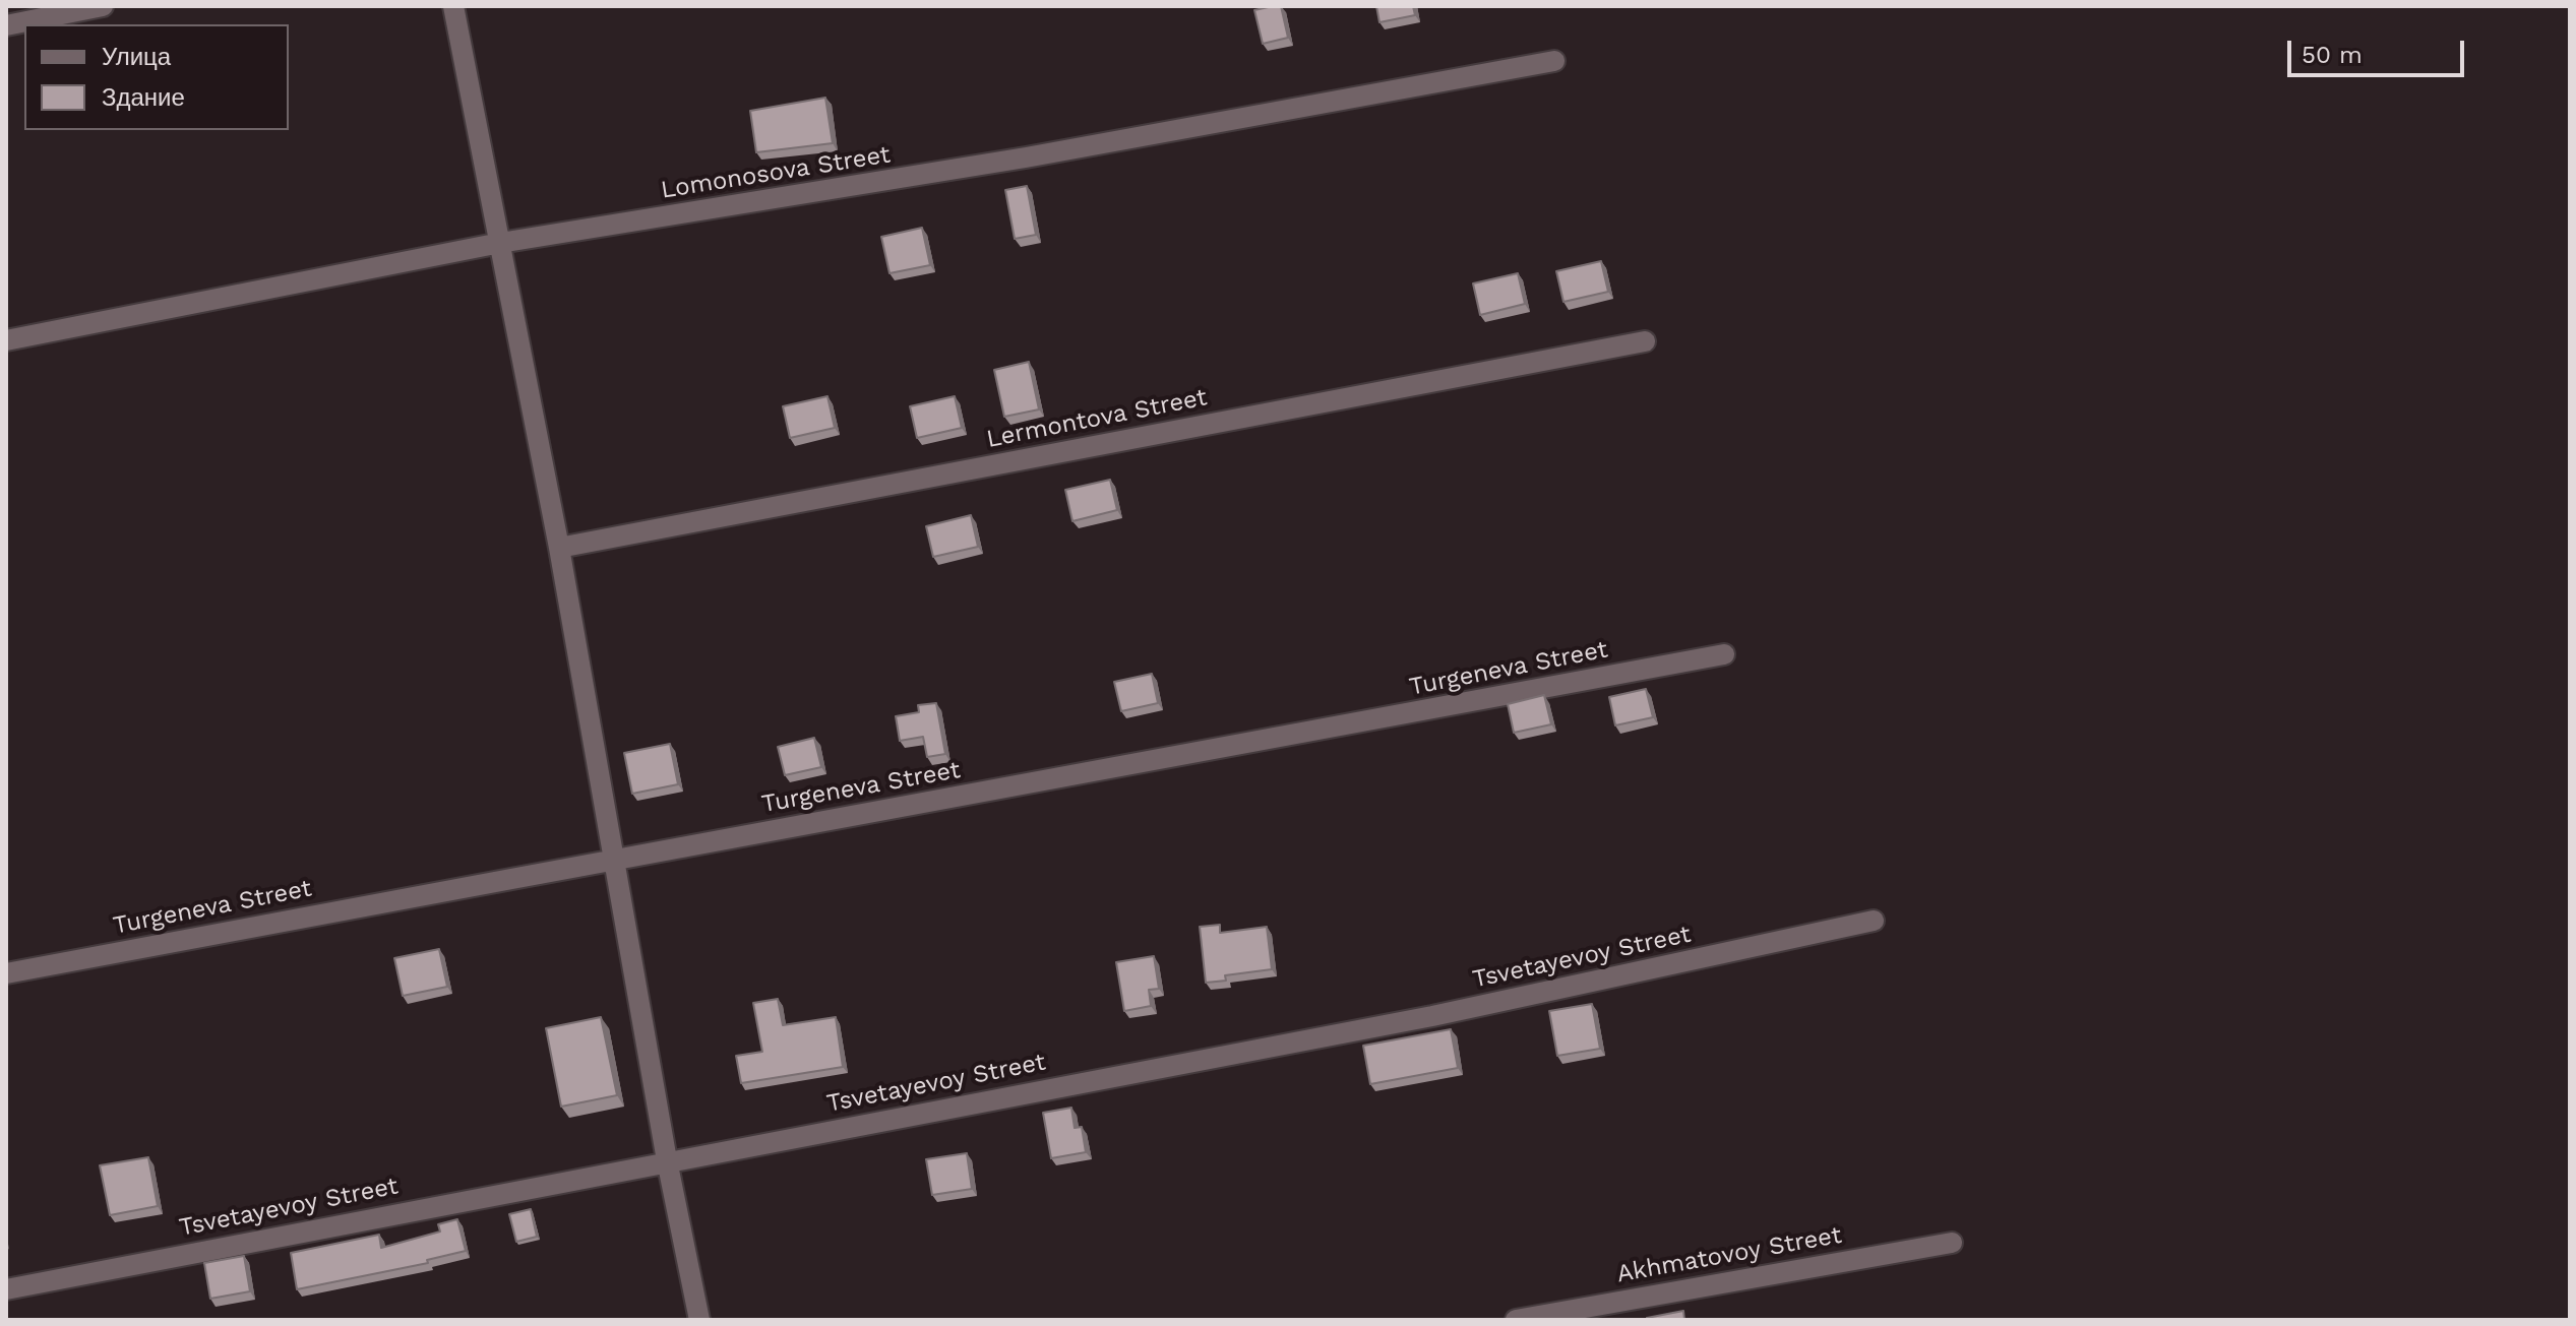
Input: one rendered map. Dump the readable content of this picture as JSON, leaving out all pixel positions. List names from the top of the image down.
{
  "streets": {
    "street": [
      "Lomonosova Street",
      "Lermontova Street",
      "Turgeneva Street",
      "Tsvetayevoy Street",
      "Akhmatovoy Street"
    ]
  },
  "legend": ["Улица", "Здание"],
  "scale_bar": "50 m"
}
